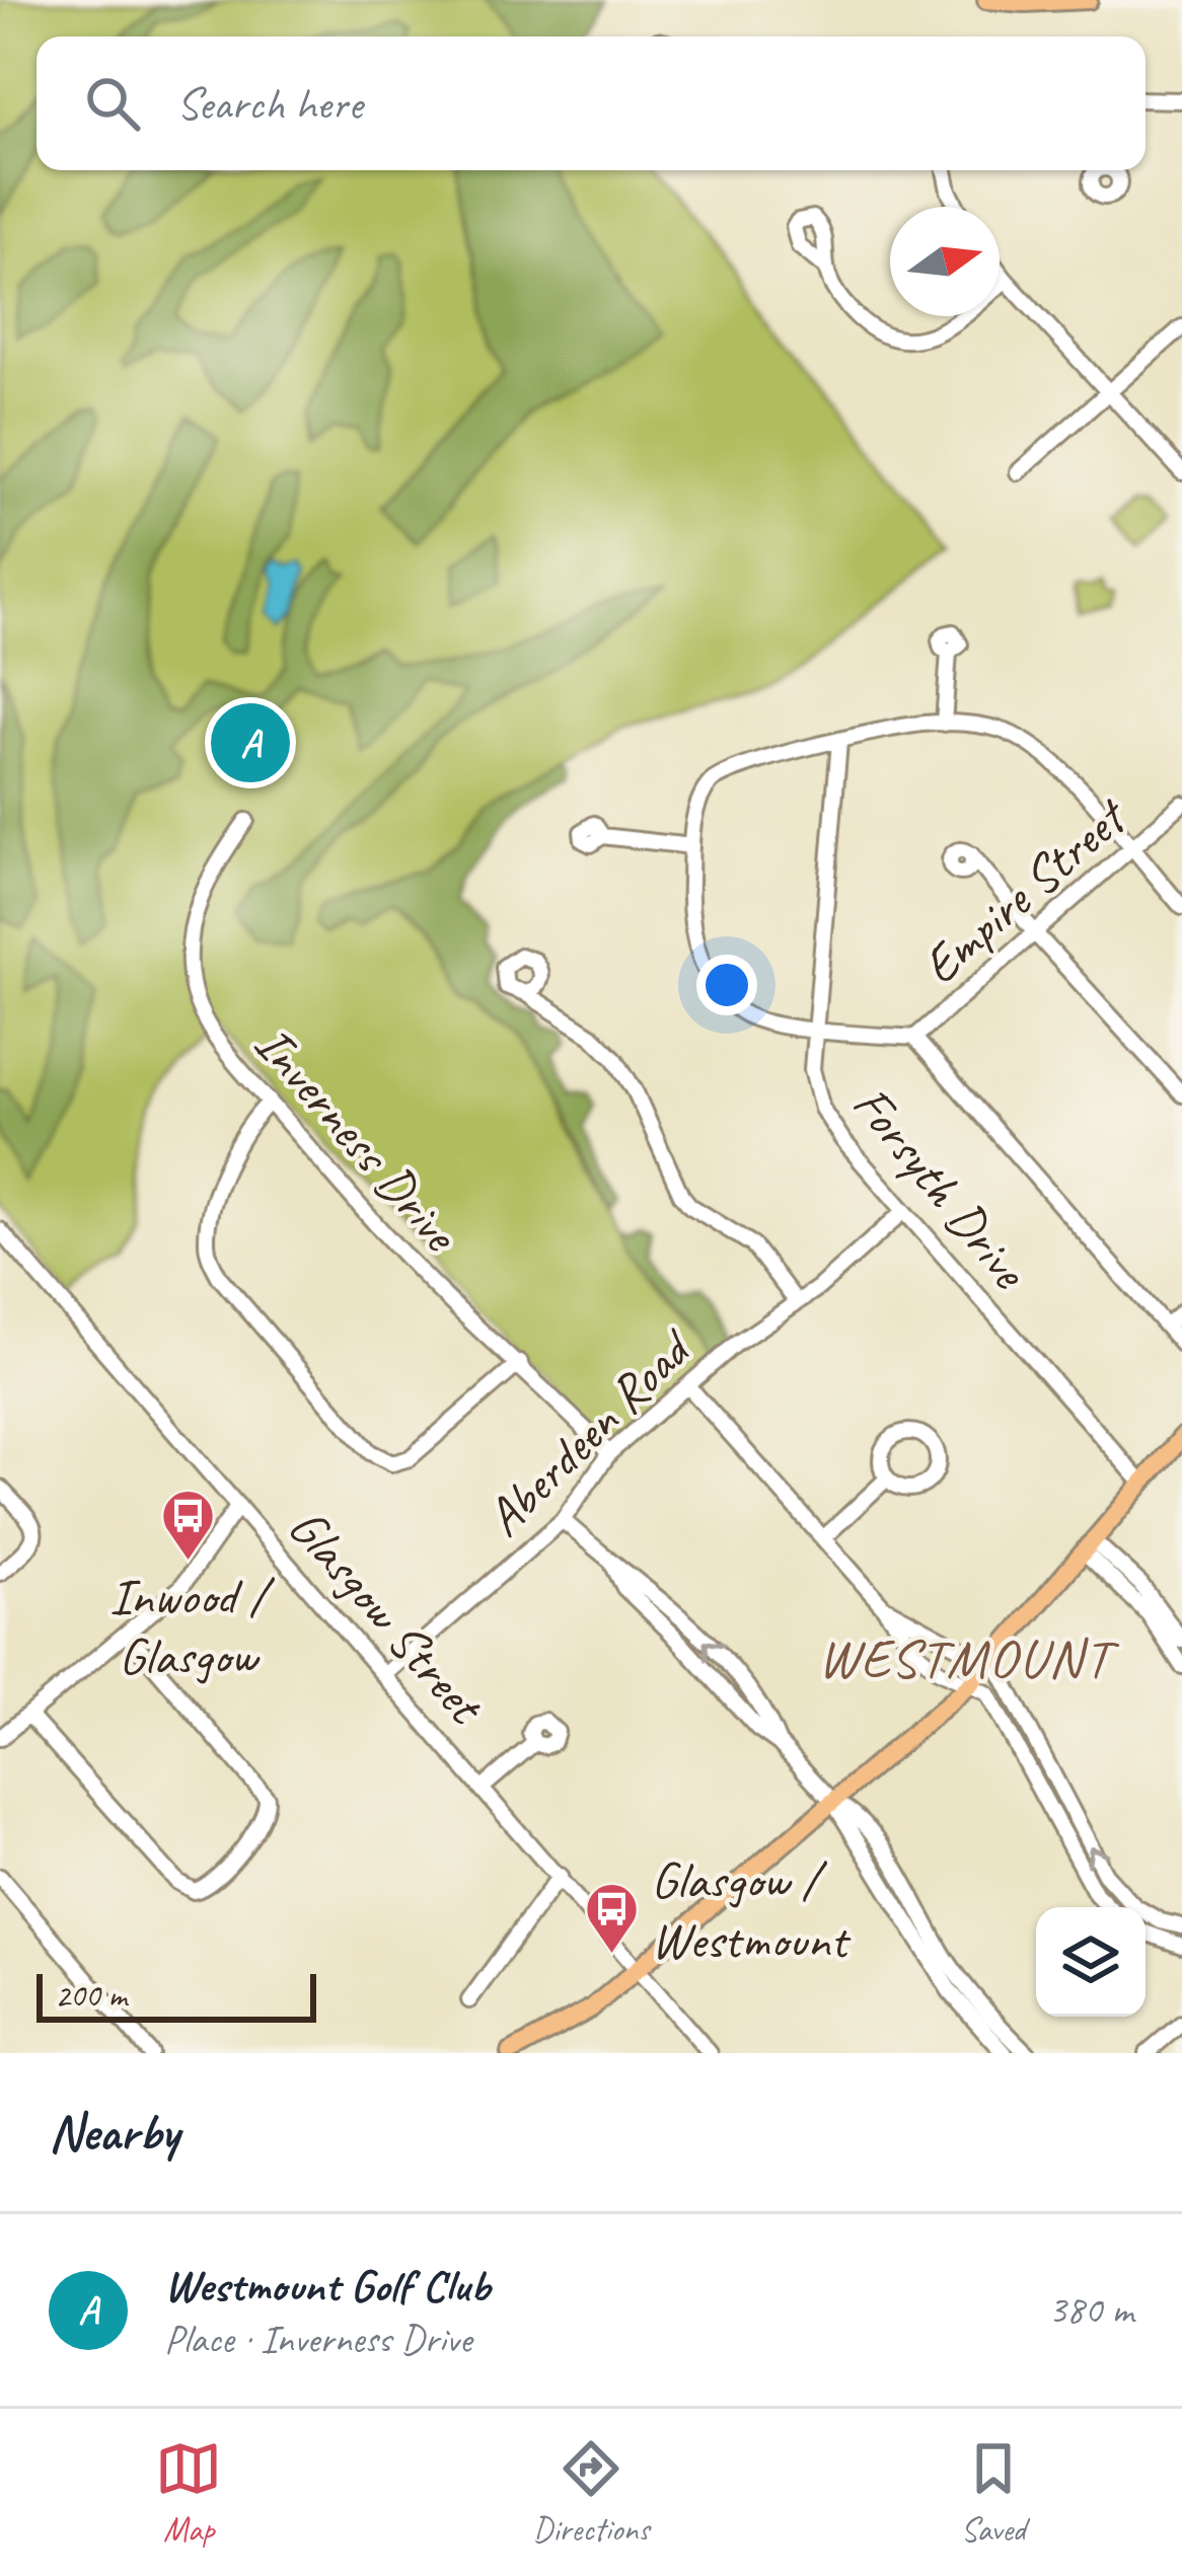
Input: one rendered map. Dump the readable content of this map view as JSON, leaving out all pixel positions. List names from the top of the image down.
{
  "streets": {
    "street": [
      "Empire Street",
      "Inverness Drive",
      "Forsyth Drive",
      "Aberdeen Road",
      "Glasgow Street"
    ]
  },
  "crossings": [
    ["Inverness Drive", "Aberdeen Road"],
    ["Forsyth Drive", "Aberdeen Road"],
    ["Aberdeen Road", "Glasgow Street"]
  ],
  "districts": ["WESTMOUNT"],
  "places": {
    "bus stop": ["Inwood / Glasgow", "Glasgow / Westmount"]
  },
  "scale_bar": "200 m",
  "north": "right",
  "page": {
    "search": "Search here",
    "pins": "A",
    "scale": "200 m",
    "heading": "Nearby",
    "list": [
      {
        "mark": "A",
        "name": "Westmount Golf Club",
        "note": "Place · Inverness Drive",
        "value": "380 m"
      }
    ],
    "nav": ["Map", "Directions", "Saved"]
  }
}
